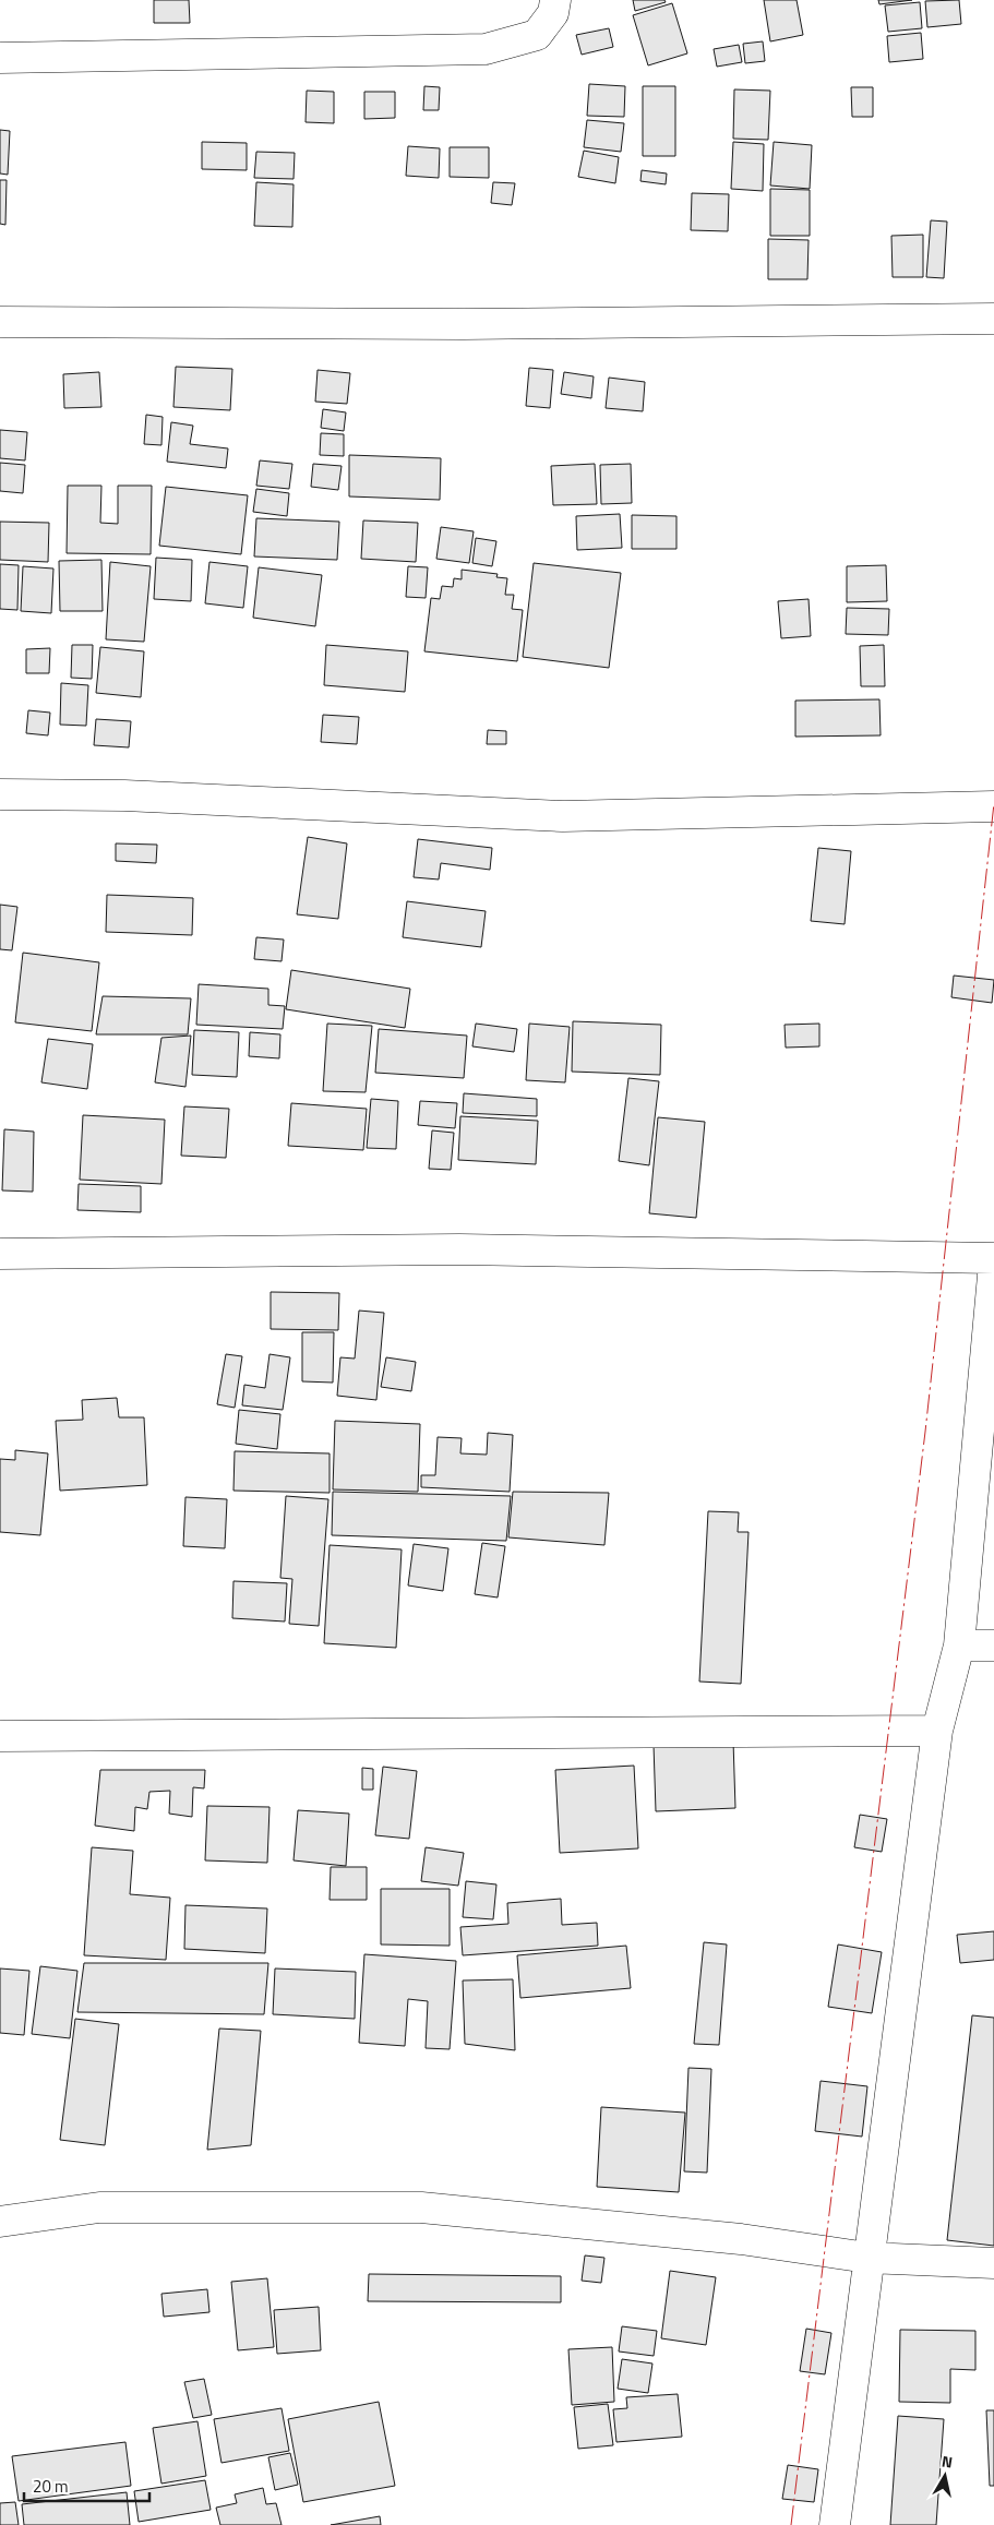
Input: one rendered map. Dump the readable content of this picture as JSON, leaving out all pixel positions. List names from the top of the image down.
{
  "scale_bar": "20 m",
  "north": "top"
}
